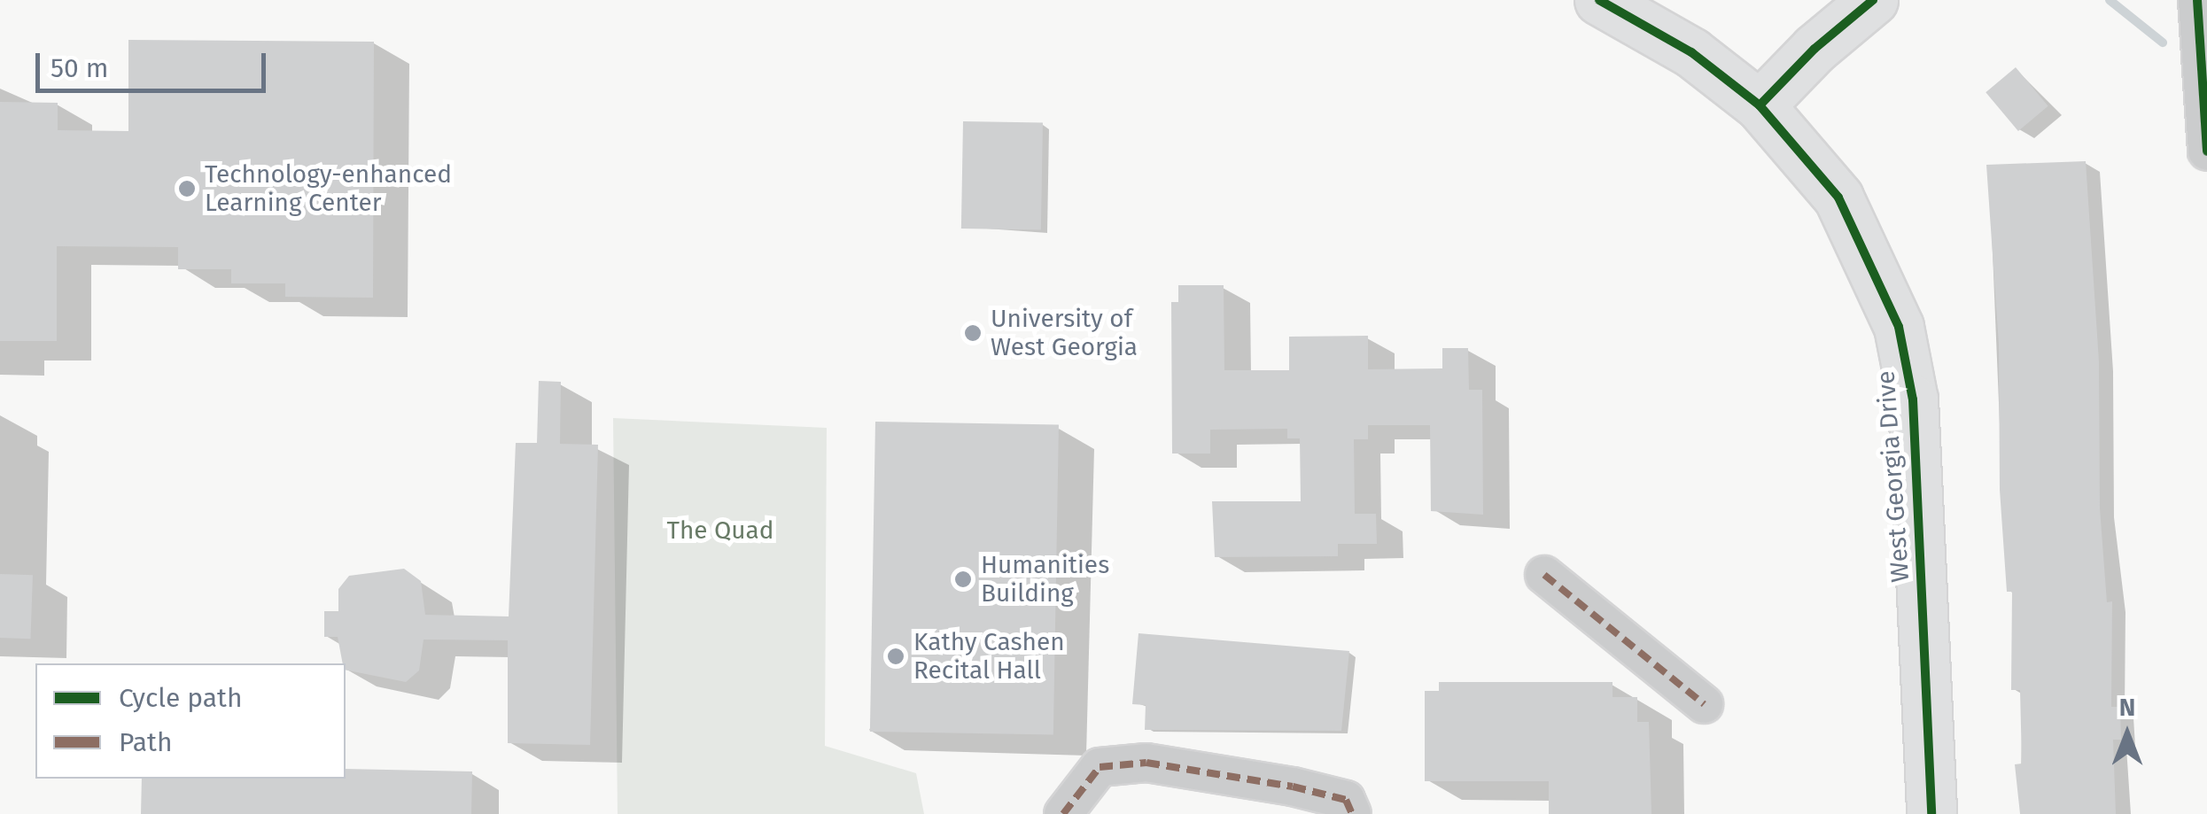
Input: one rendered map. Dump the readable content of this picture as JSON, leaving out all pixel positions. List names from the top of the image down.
{
  "streets": {
    "street": ["West Georgia Drive"]
  },
  "parks": ["The Quad"],
  "places": [
    "Technology-enhanced Learning Center",
    "University of West Georgia",
    "Humanities Building",
    "Kathy Cashen Recital Hall"
  ],
  "legend": ["Cycle path", "Path"],
  "scale_bar": "50 m",
  "north": "top"
}
